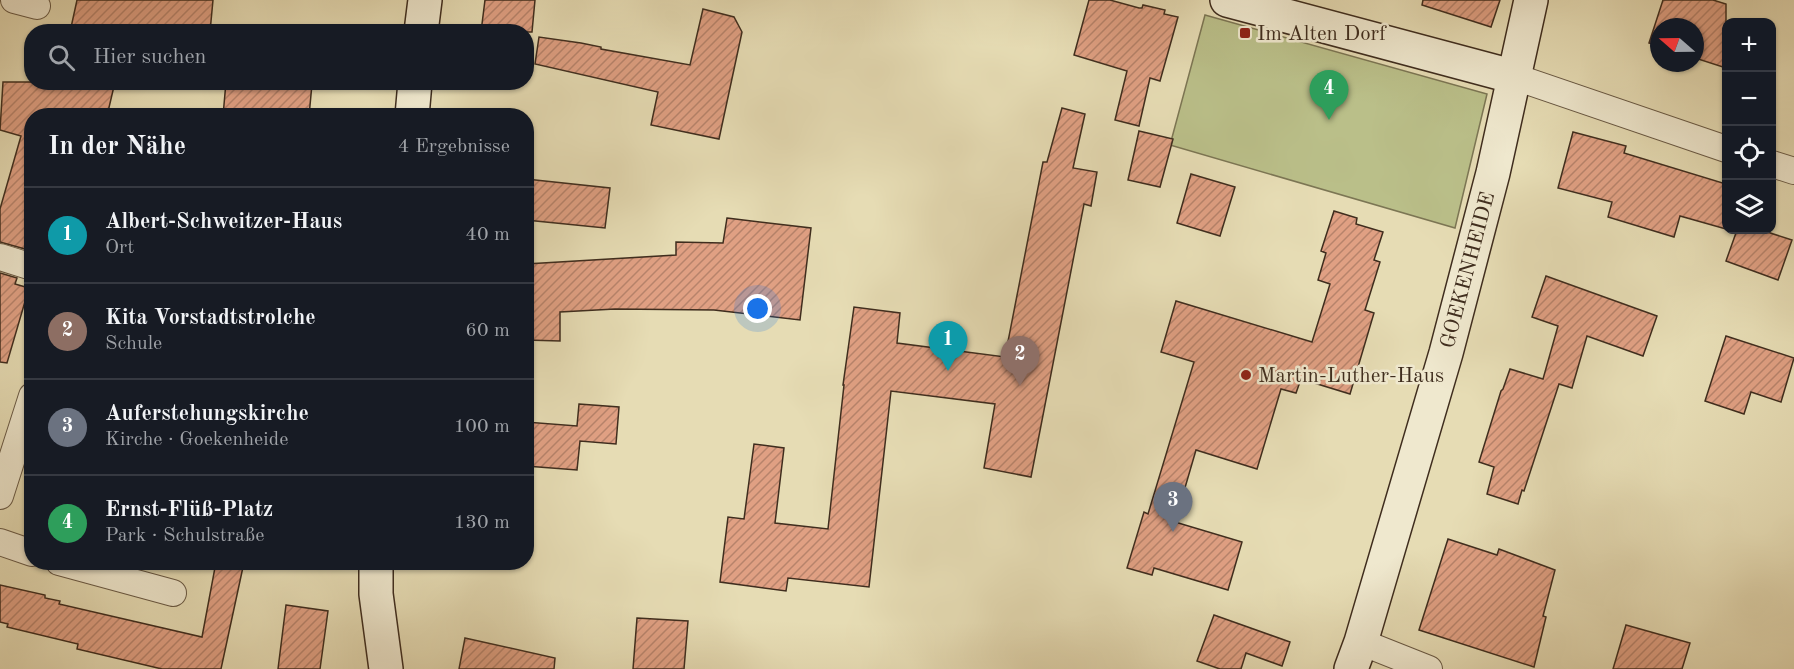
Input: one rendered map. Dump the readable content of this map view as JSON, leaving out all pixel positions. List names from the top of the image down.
{
  "streets": {
    "street": ["GOEKENHEIDE"]
  },
  "places": {
    "transit": ["Im Alten Dorf"],
    "other": ["Martin-Luther-Haus"]
  },
  "north": "left",
  "page": {
    "map_buttons": ["+", "−"],
    "search": "Hier suchen",
    "pins": [
      "4",
      "1",
      "2",
      "3"
    ],
    "heading": ["In der Nähe", "4 Ergebnisse"],
    "list": [
      {
        "mark": "1",
        "name": "Albert-Schweitzer-Haus",
        "note": "Ort",
        "value": "40 m"
      },
      {
        "mark": "2",
        "name": "Kita Vorstadtstrolche",
        "note": "Schule",
        "value": "60 m"
      },
      {
        "mark": "3",
        "name": "Auferstehungskirche",
        "note": "Kirche · Goekenheide",
        "value": "100 m"
      },
      {
        "mark": "4",
        "name": "Ernst-Flüß-Platz",
        "note": "Park · Schulstraße",
        "value": "130 m"
      }
    ]
  }
}
